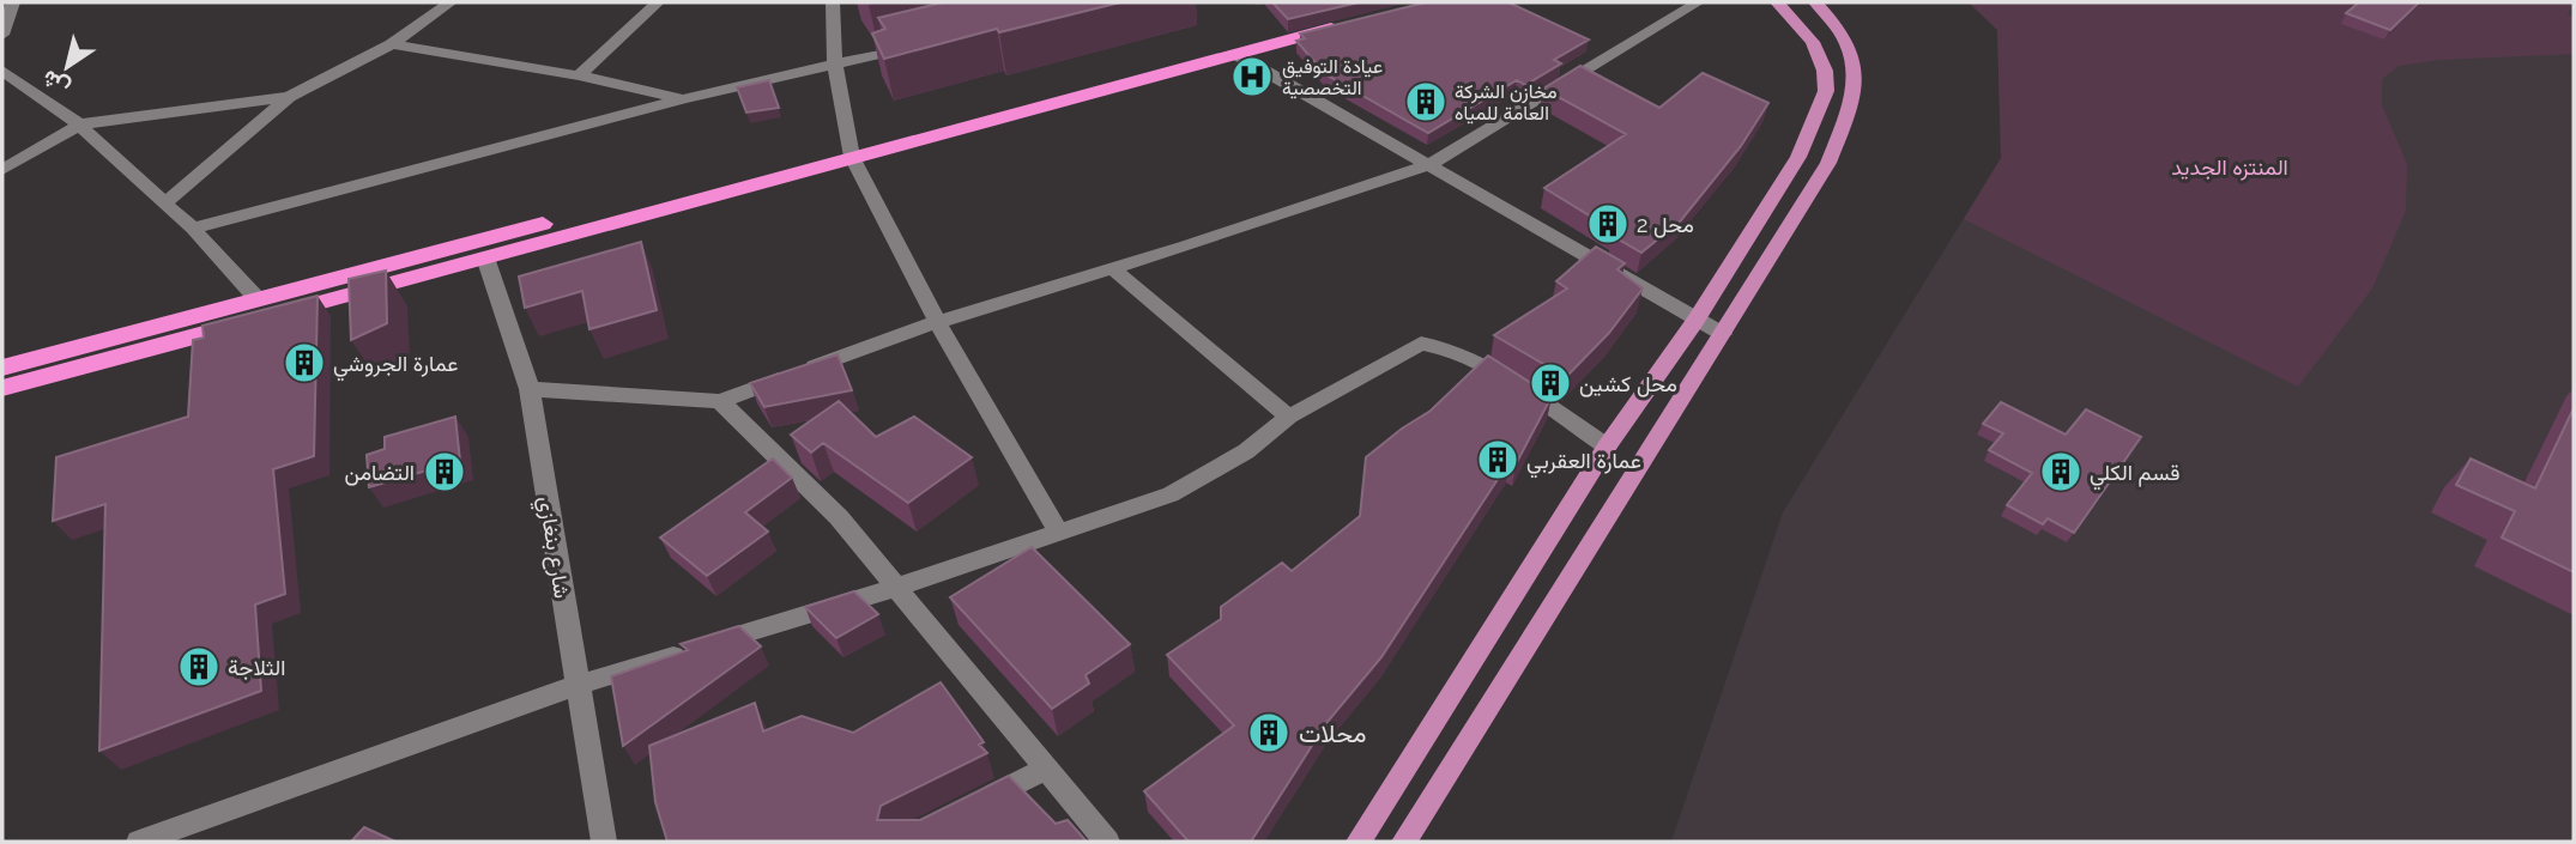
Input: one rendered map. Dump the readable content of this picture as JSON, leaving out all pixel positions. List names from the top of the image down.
{
  "streets": {
    "street": ["شارع بنغازي"]
  },
  "parks": ["المنتزه الجديد"],
  "places": {
    "hospital": ["عيادة التوفيق التخصصية"],
    "building": [
      "مخازن الشركة العامة للمياه",
      "محل 2",
      "عمارة الجروشي",
      "محل كشين",
      "عمارة العقربي",
      "التضامن",
      "قسم الكلي",
      "الثلاجة",
      "محلات"
    ]
  },
  "north": "bottom left"
}
